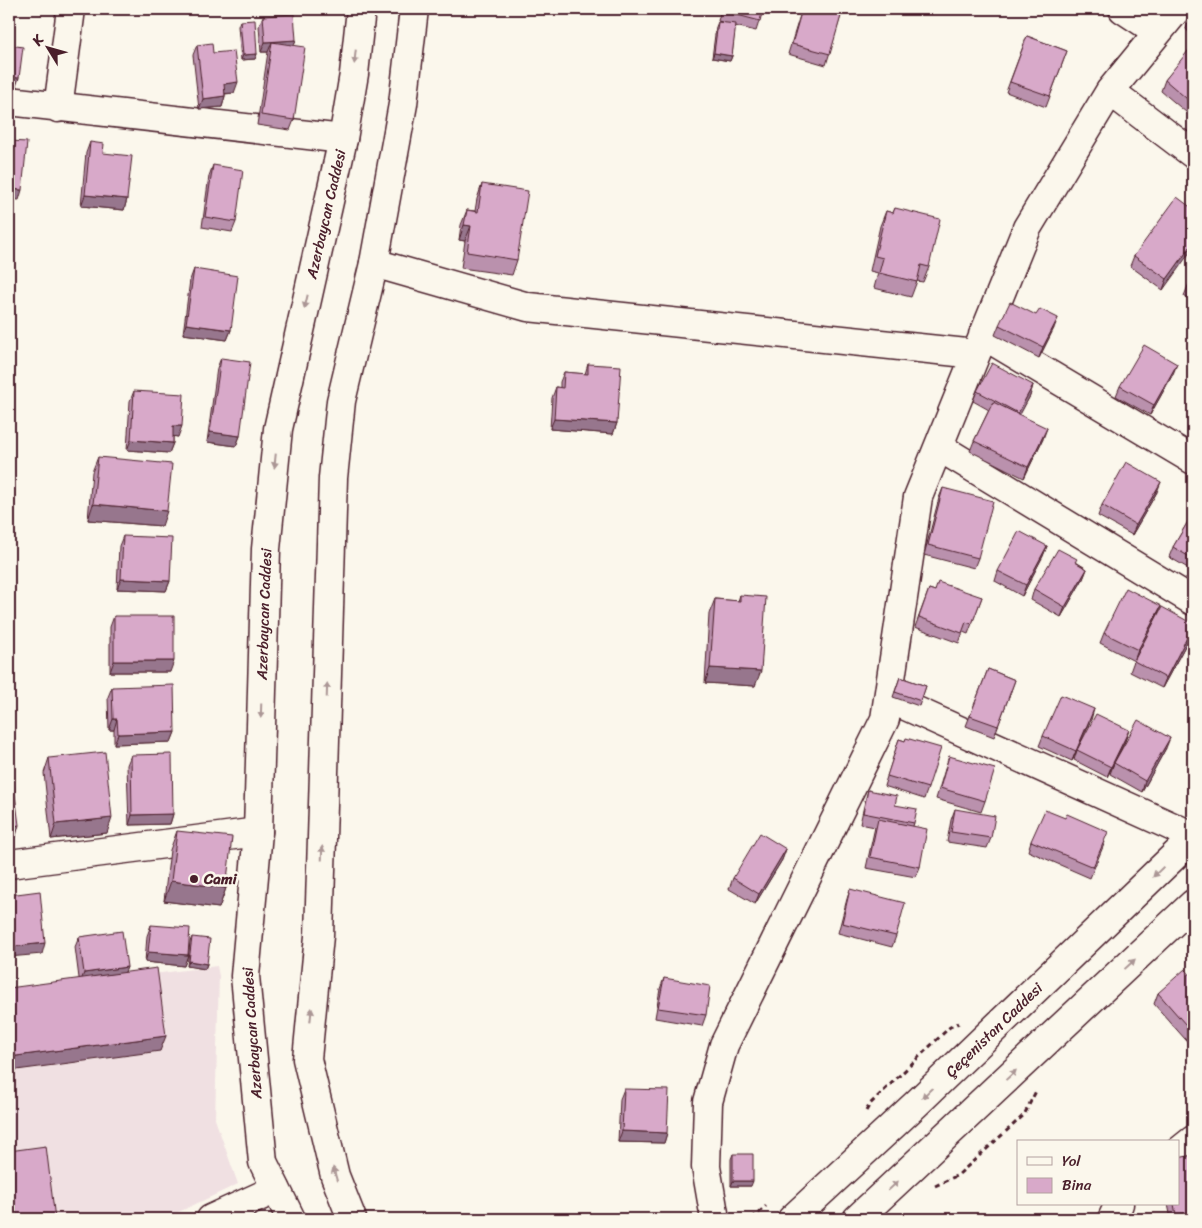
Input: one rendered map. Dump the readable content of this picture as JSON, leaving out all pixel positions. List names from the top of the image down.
{
  "streets": {
    "street": ["Azerbaycan Caddesi", "Çeçenistan Caddesi"]
  },
  "places": ["Cami"],
  "legend": ["Yol", "Bina"],
  "north": "top left"
}
